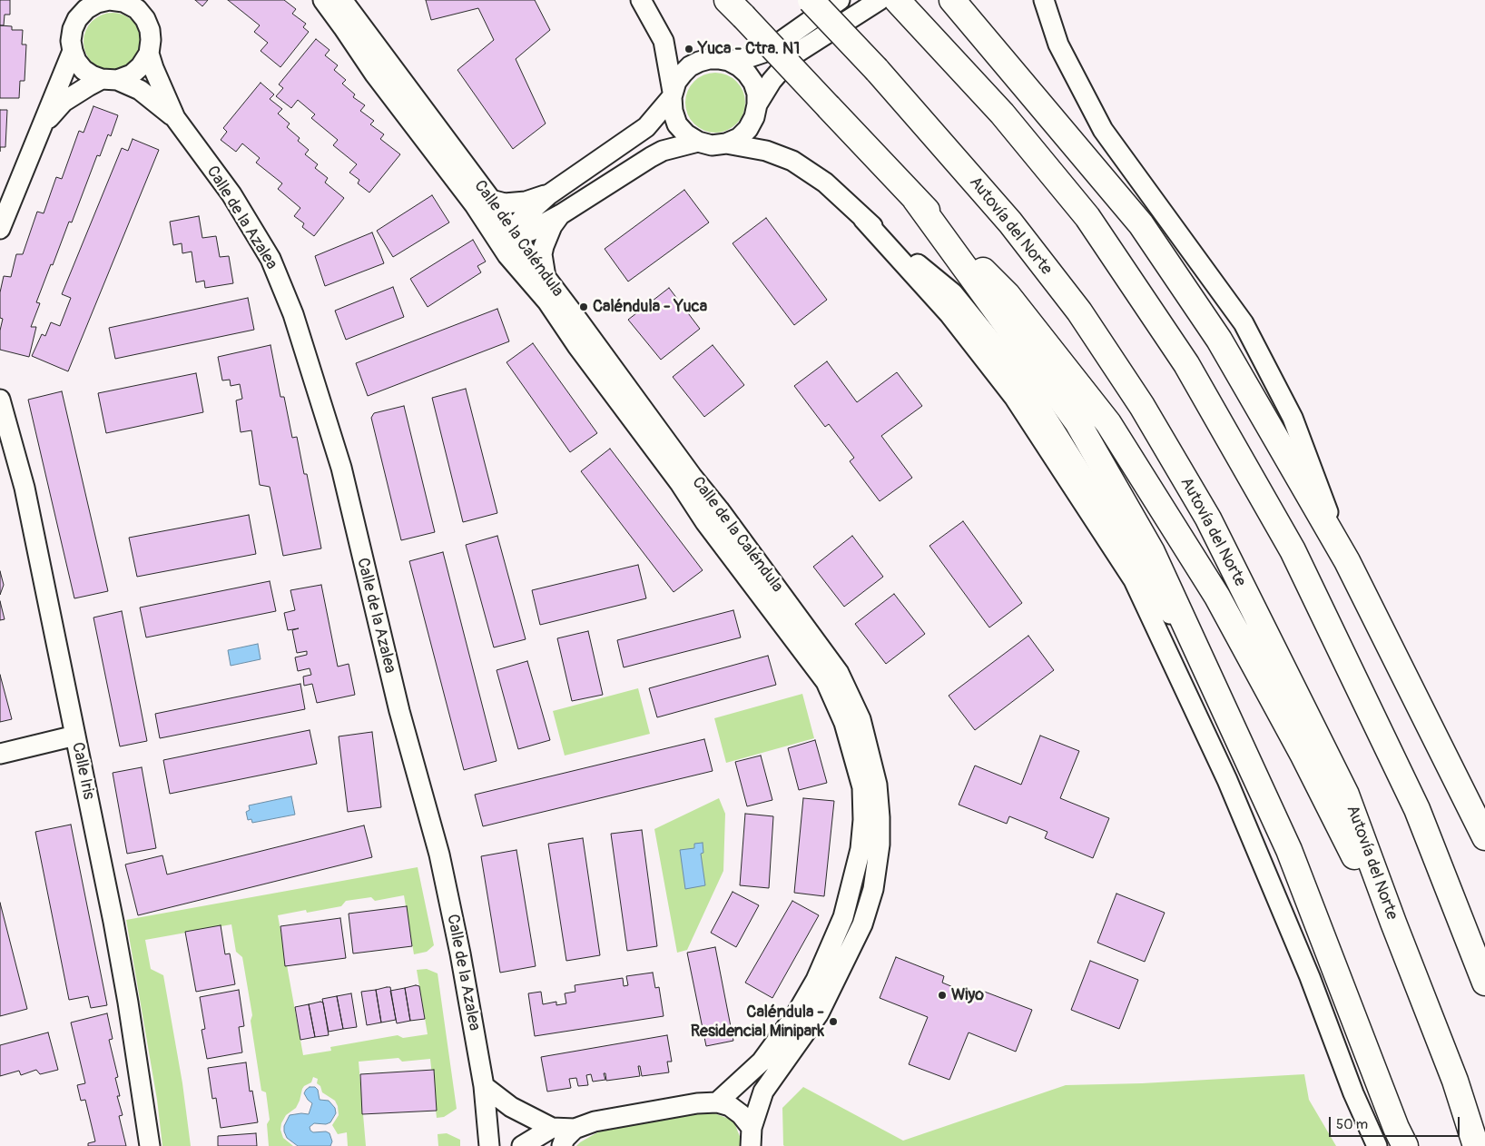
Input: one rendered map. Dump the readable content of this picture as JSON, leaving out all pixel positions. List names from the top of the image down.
{
  "streets": {
    "highway": ["Autovía del Norte"],
    "street": ["Calle de la Azalea", "Calle de la Caléndula", "Calle Iris"]
  },
  "places": [
    "Yuca - Ctra. N1",
    "Caléndula - Yuca",
    "Wiyo",
    "Caléndula - Residencial Minipark"
  ],
  "scale_bar": "50 m"
}
